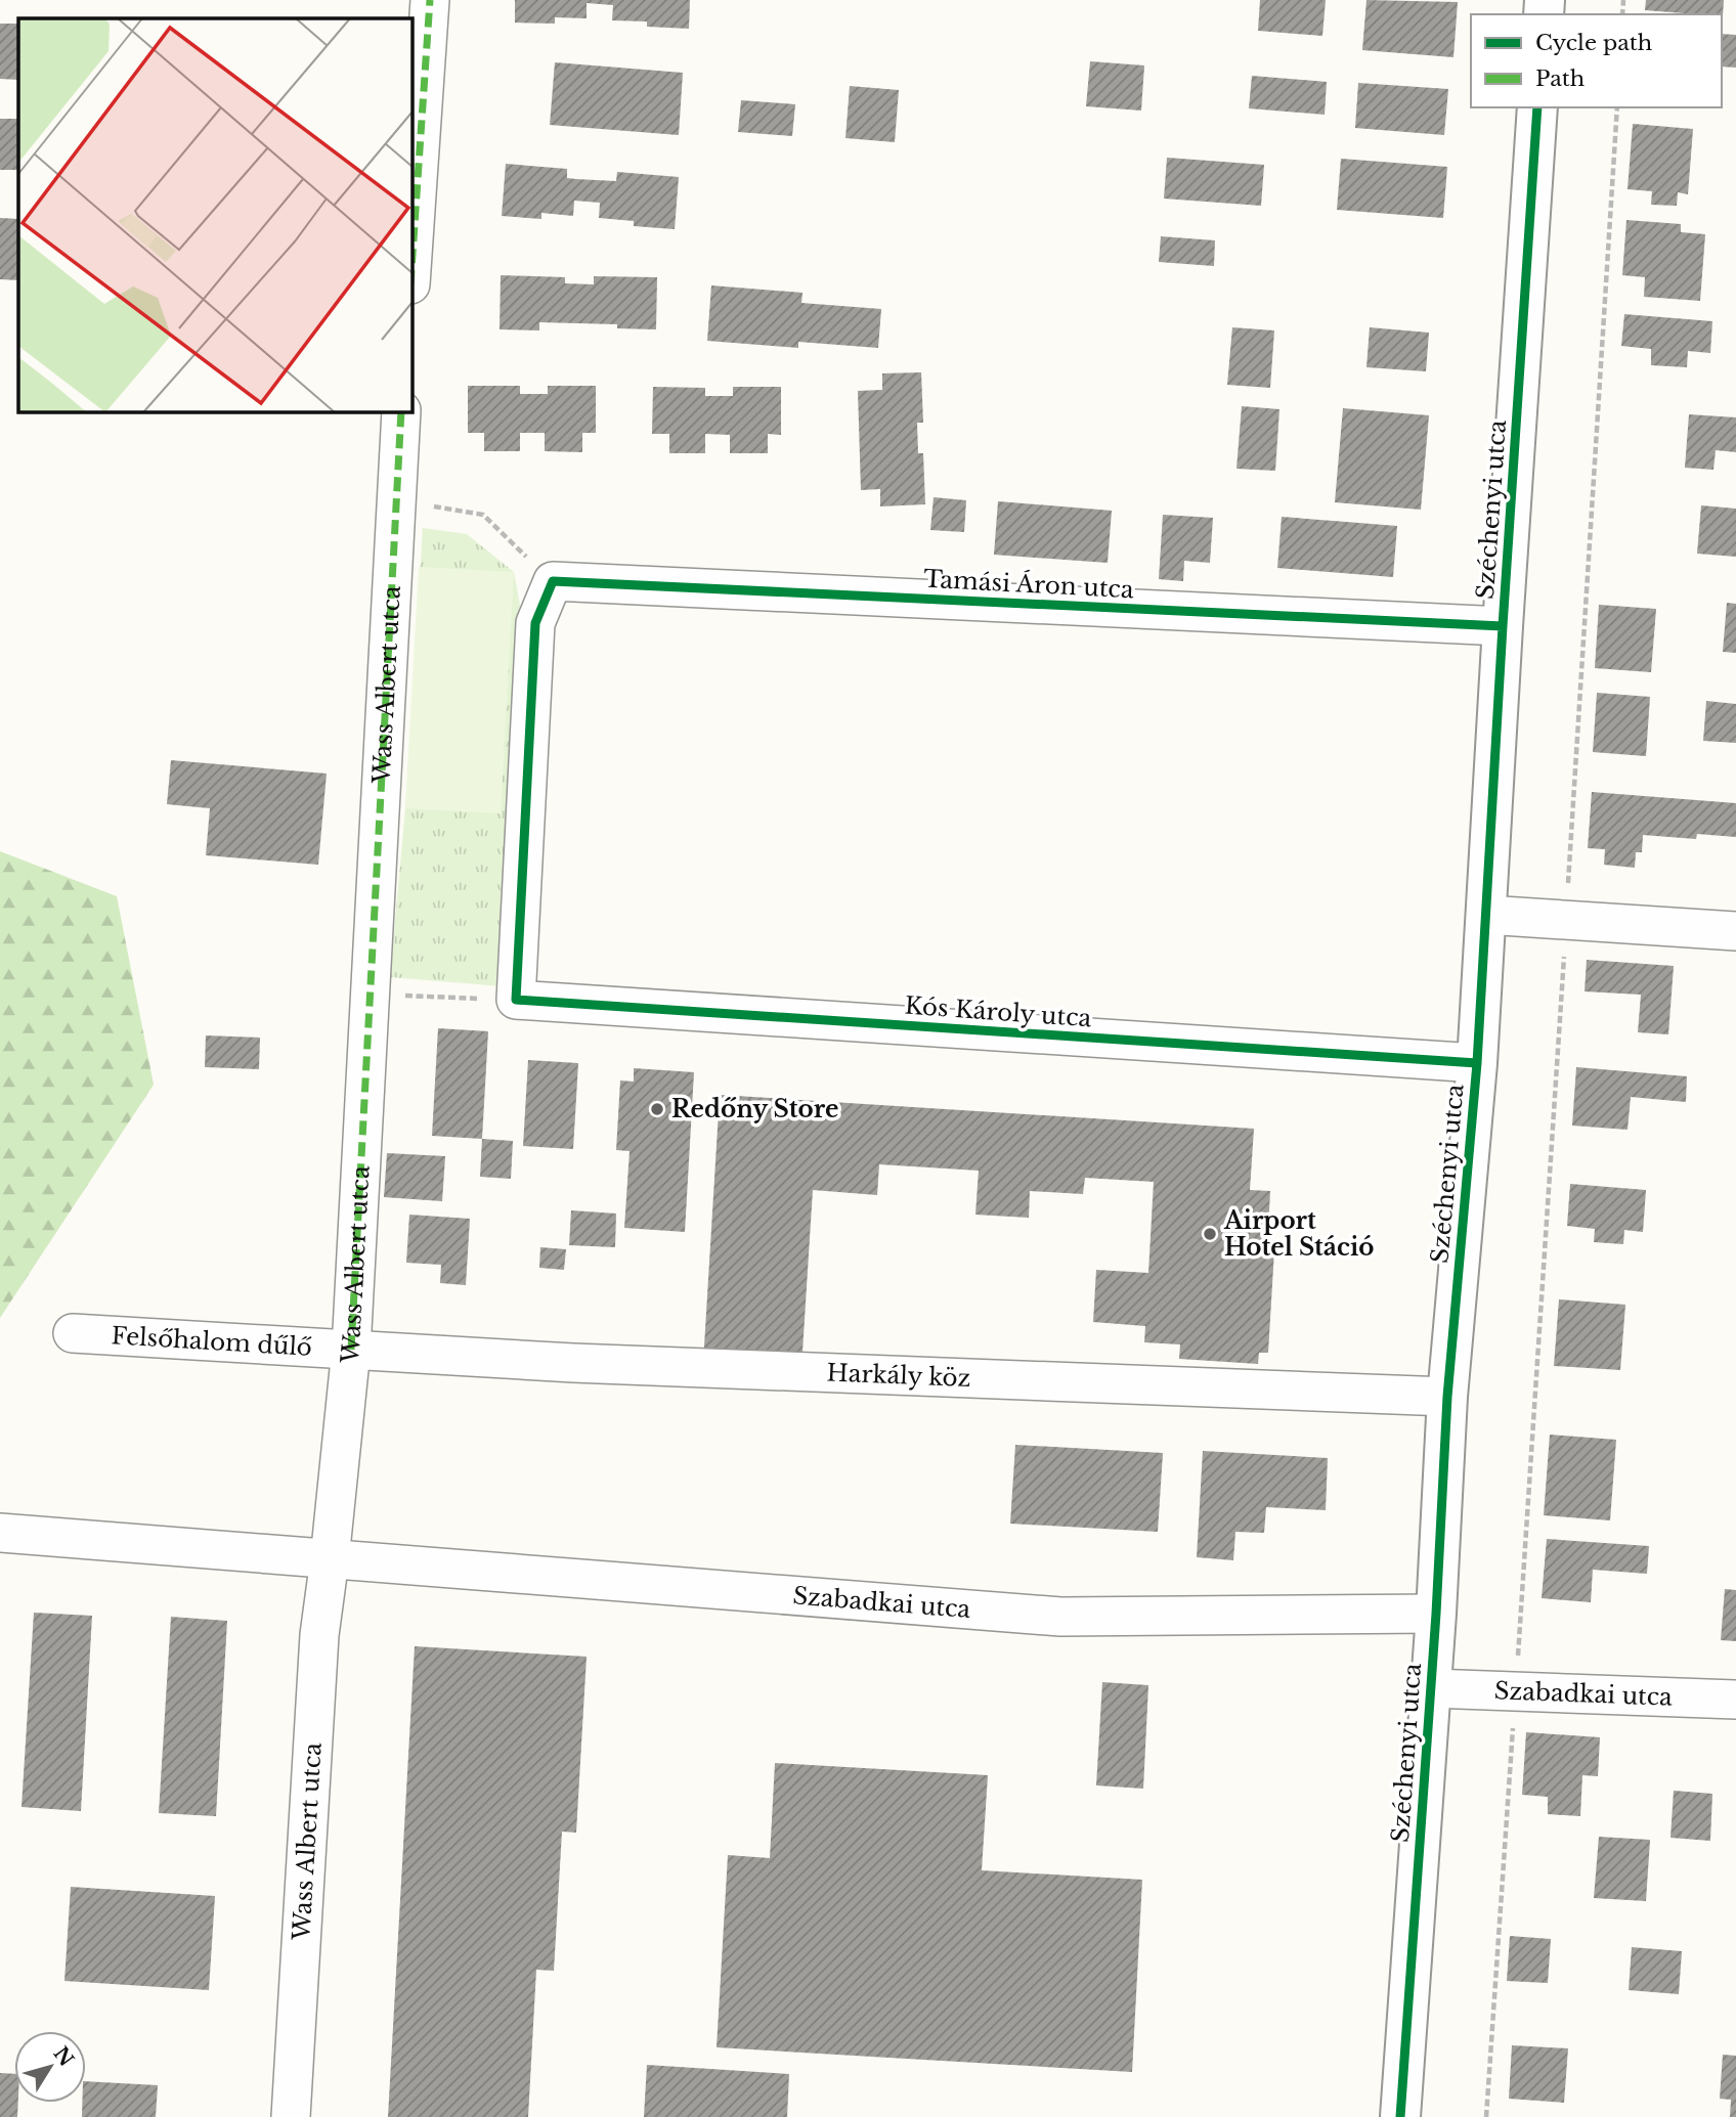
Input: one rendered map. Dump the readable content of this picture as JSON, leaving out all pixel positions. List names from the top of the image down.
{
  "streets": {
    "street": [
      "Széchenyi utca",
      "Tamási Áron utca",
      "Wass Albert utca",
      "Kós Károly utca",
      "Felsőhalom dűlő",
      "Harkály köz",
      "Szabadkai utca"
    ]
  },
  "crossings": [
    ["Széchenyi utca", "Tamási Áron utca"],
    ["Széchenyi utca", "Kós Károly utca"],
    ["Széchenyi utca", "Harkály köz"],
    ["Széchenyi utca", "Szabadkai utca"],
    ["Wass Albert utca", "Felsőhalom dűlő"],
    ["Wass Albert utca", "Harkály köz"],
    ["Wass Albert utca", "Szabadkai utca"],
    ["Felsőhalom dűlő", "Harkály köz"]
  ],
  "places": ["Redőny Store", "Airport Hotel Stáció"],
  "legend": ["Cycle path", "Path"],
  "north": "top right"
}
